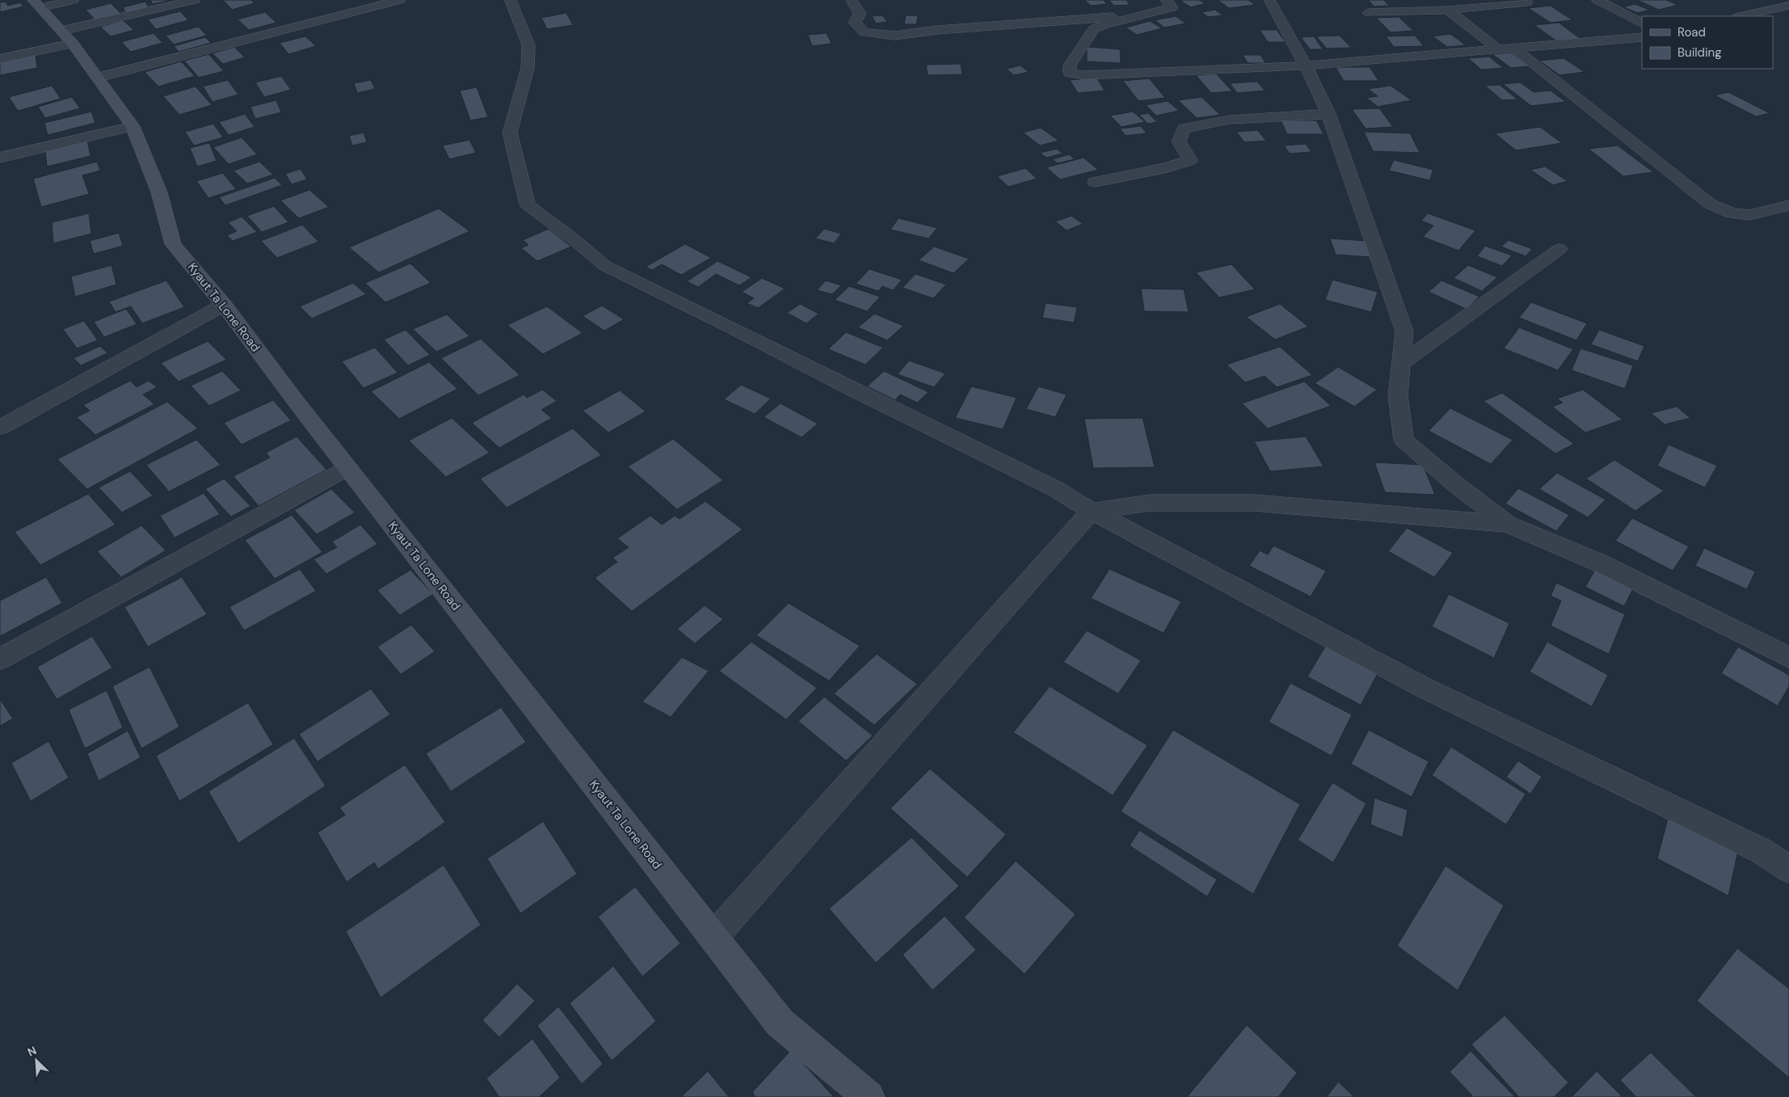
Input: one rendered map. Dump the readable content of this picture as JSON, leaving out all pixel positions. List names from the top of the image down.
{
  "streets": {
    "main road": ["Kyaut Ta Lone Road"]
  },
  "legend": ["Road", "Building"],
  "north": "top left"
}
